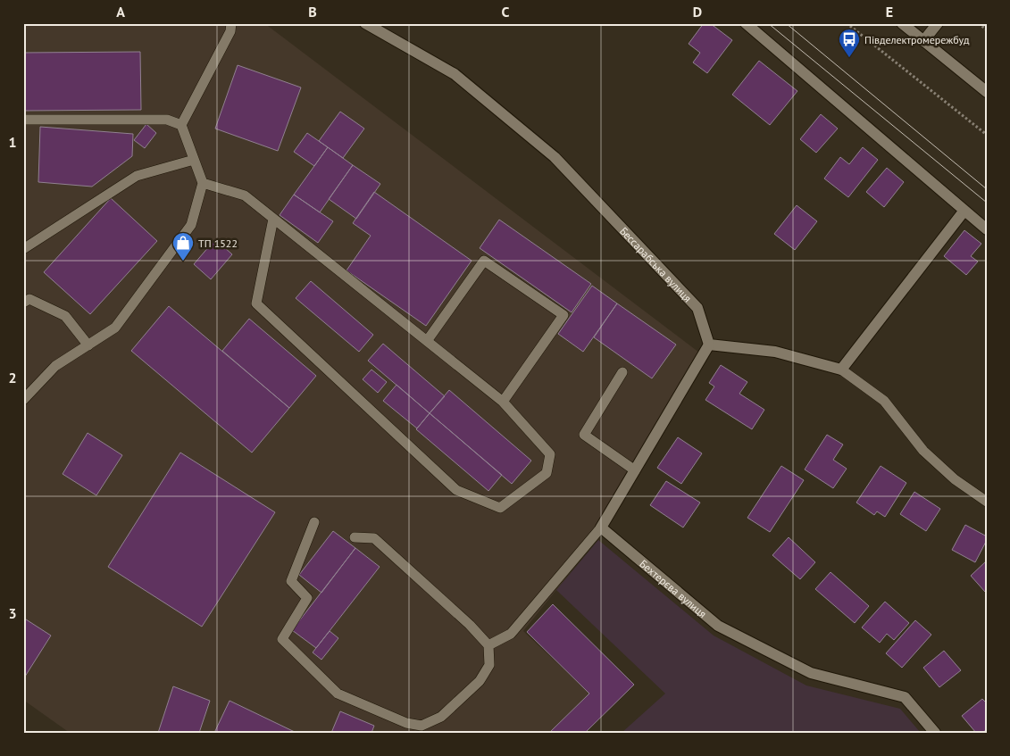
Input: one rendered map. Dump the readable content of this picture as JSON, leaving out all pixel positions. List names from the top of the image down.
{
  "streets": {
    "street": ["Бессарабська вулиця", "Бехтерєва вулиця"]
  },
  "places": {
    "bus stop": ["Півделектромережбуд"],
    "shop": ["ТП 1522"]
  },
  "grid": {
    "columns": [
      "A",
      "B",
      "C",
      "D",
      "E"
    ],
    "rows": ["1", "2", "3"]
  }
}
